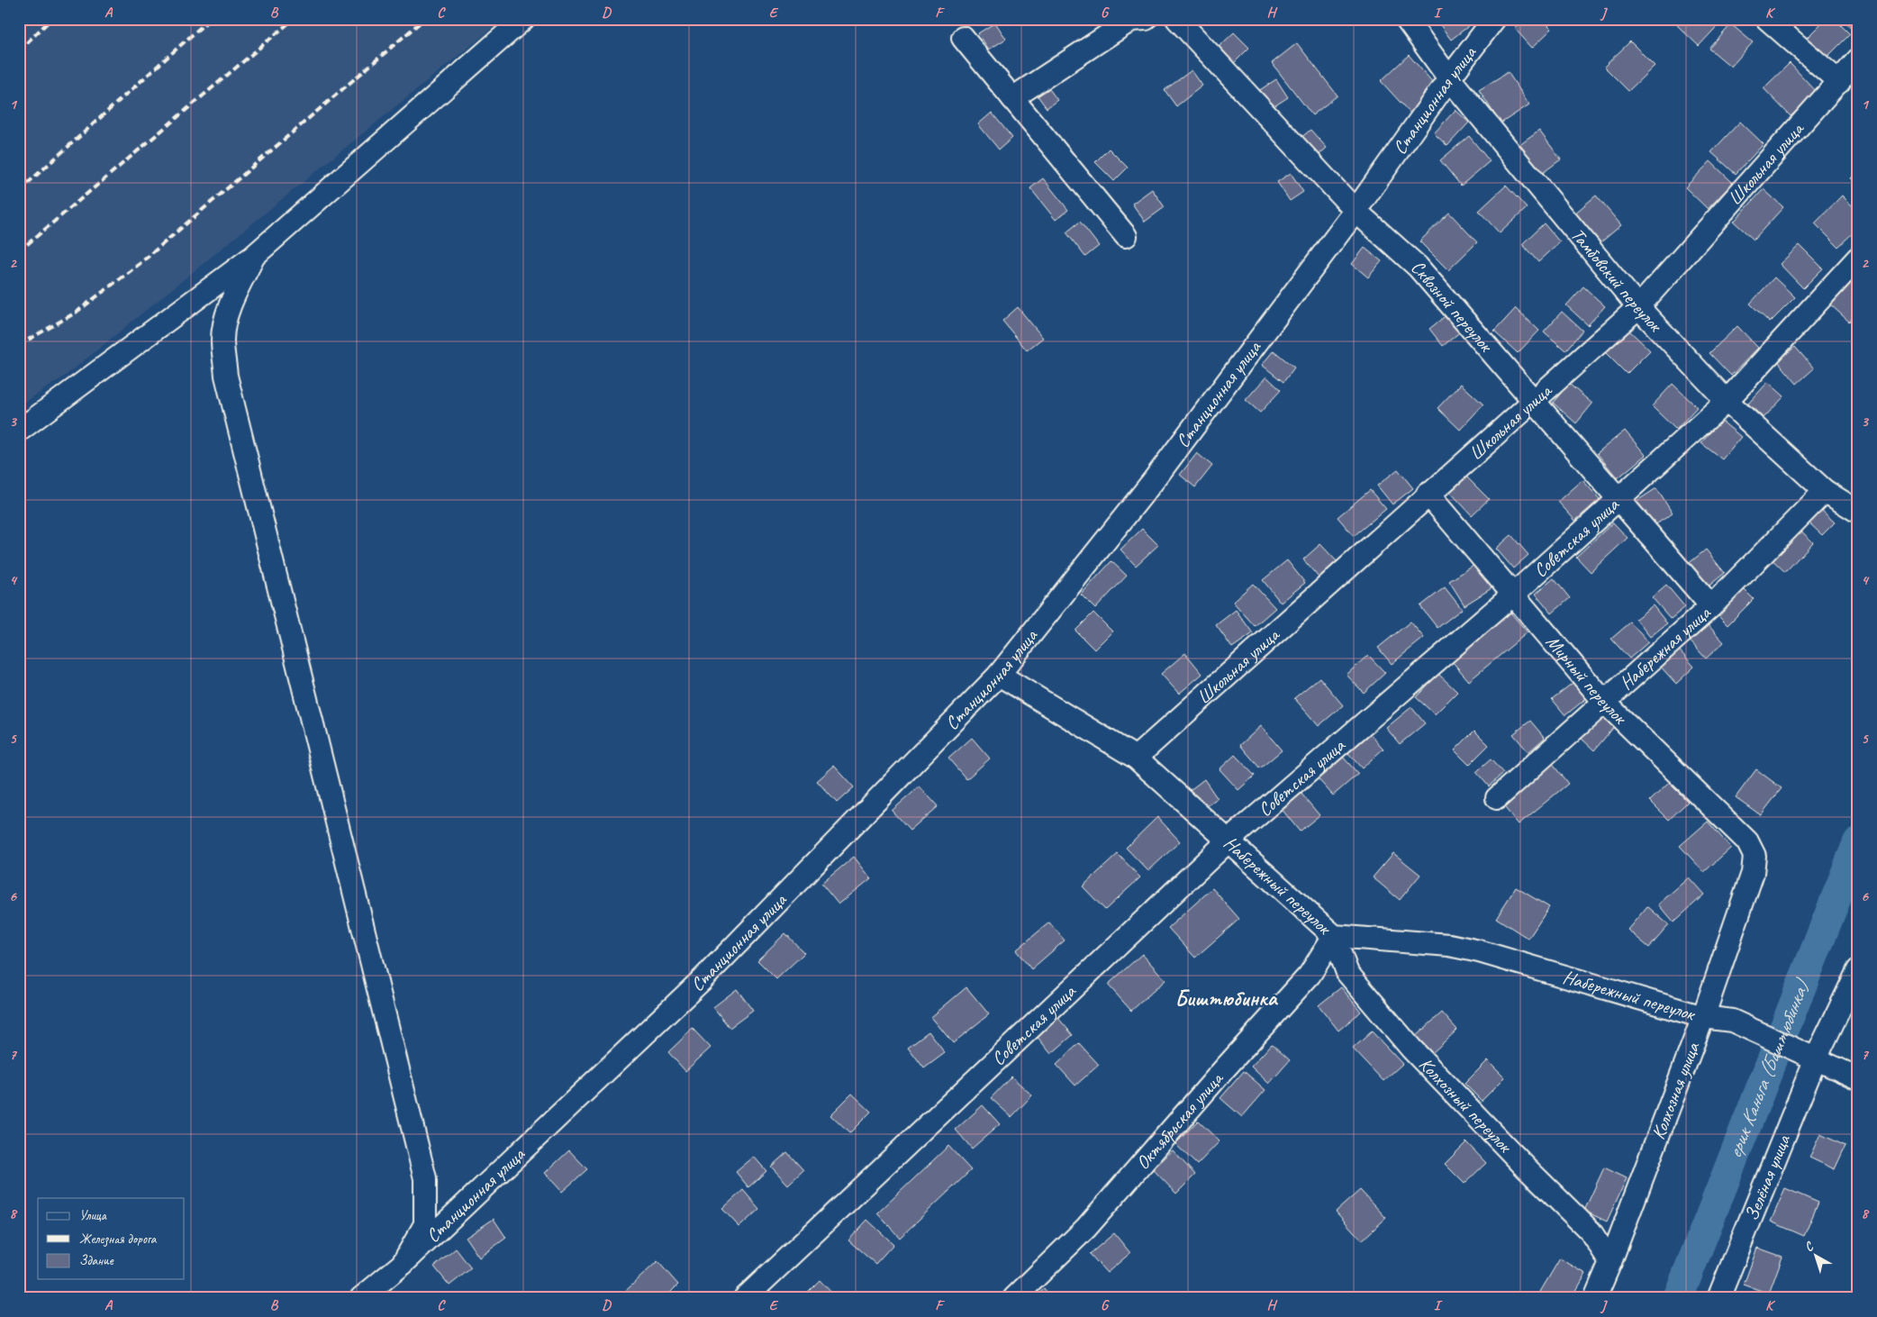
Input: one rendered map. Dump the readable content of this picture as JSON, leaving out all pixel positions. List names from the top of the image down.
{
  "streets": {
    "street": [
      "Станционная улица",
      "Школьная улица",
      "Тамбовский переулок",
      "Сквозной переулок",
      "Советская улица",
      "Набережная улица",
      "Мирный переулок",
      "Набережный переулок",
      "Колхозная улица",
      "Колхозный переулок",
      "Октябрьская улица",
      "Зелёная улица"
    ]
  },
  "crossings": [
    ["Станционная улица", "Тамбовский переулок"],
    ["Станционная улица", "Сквозной переулок"],
    ["Станционная улица", "Набережный переулок"],
    ["Школьная улица", "Тамбовский переулок"],
    ["Школьная улица", "Сквозной переулок"],
    ["Школьная улица", "Мирный переулок"],
    ["Школьная улица", "Набережный переулок"],
    ["Тамбовский переулок", "Советская улица"],
    ["Тамбовский переулок", "Набережная улица"],
    ["Сквозной переулок", "Советская улица"],
    ["Сквозной переулок", "Набережная улица"],
    ["Советская улица", "Мирный переулок"],
    ["Советская улица", "Набережный переулок"],
    ["Набережная улица", "Мирный переулок"],
    ["Мирный переулок", "Колхозная улица"],
    ["Набережный переулок", "Колхозная улица"],
    ["Набережный переулок", "Колхозный переулок"],
    ["Набережный переулок", "Октябрьская улица"],
    ["Набережный переулок", "Зелёная улица"],
    ["Колхозная улица", "Колхозный переулок"],
    ["Колхозный переулок", "Октябрьская улица"]
  ],
  "districts": ["Биштюбинка"],
  "water": ["ерик Каньга (Биштюбинка)"],
  "legend": ["Улица", "Железная дорога", "Здание"],
  "north": "top left",
  "grid": {
    "columns": [
      "A",
      "B",
      "C",
      "D",
      "E",
      "F",
      "G",
      "H",
      "I",
      "J",
      "K"
    ],
    "rows": [
      "1",
      "2",
      "3",
      "4",
      "5",
      "6",
      "7",
      "8"
    ]
  }
}
